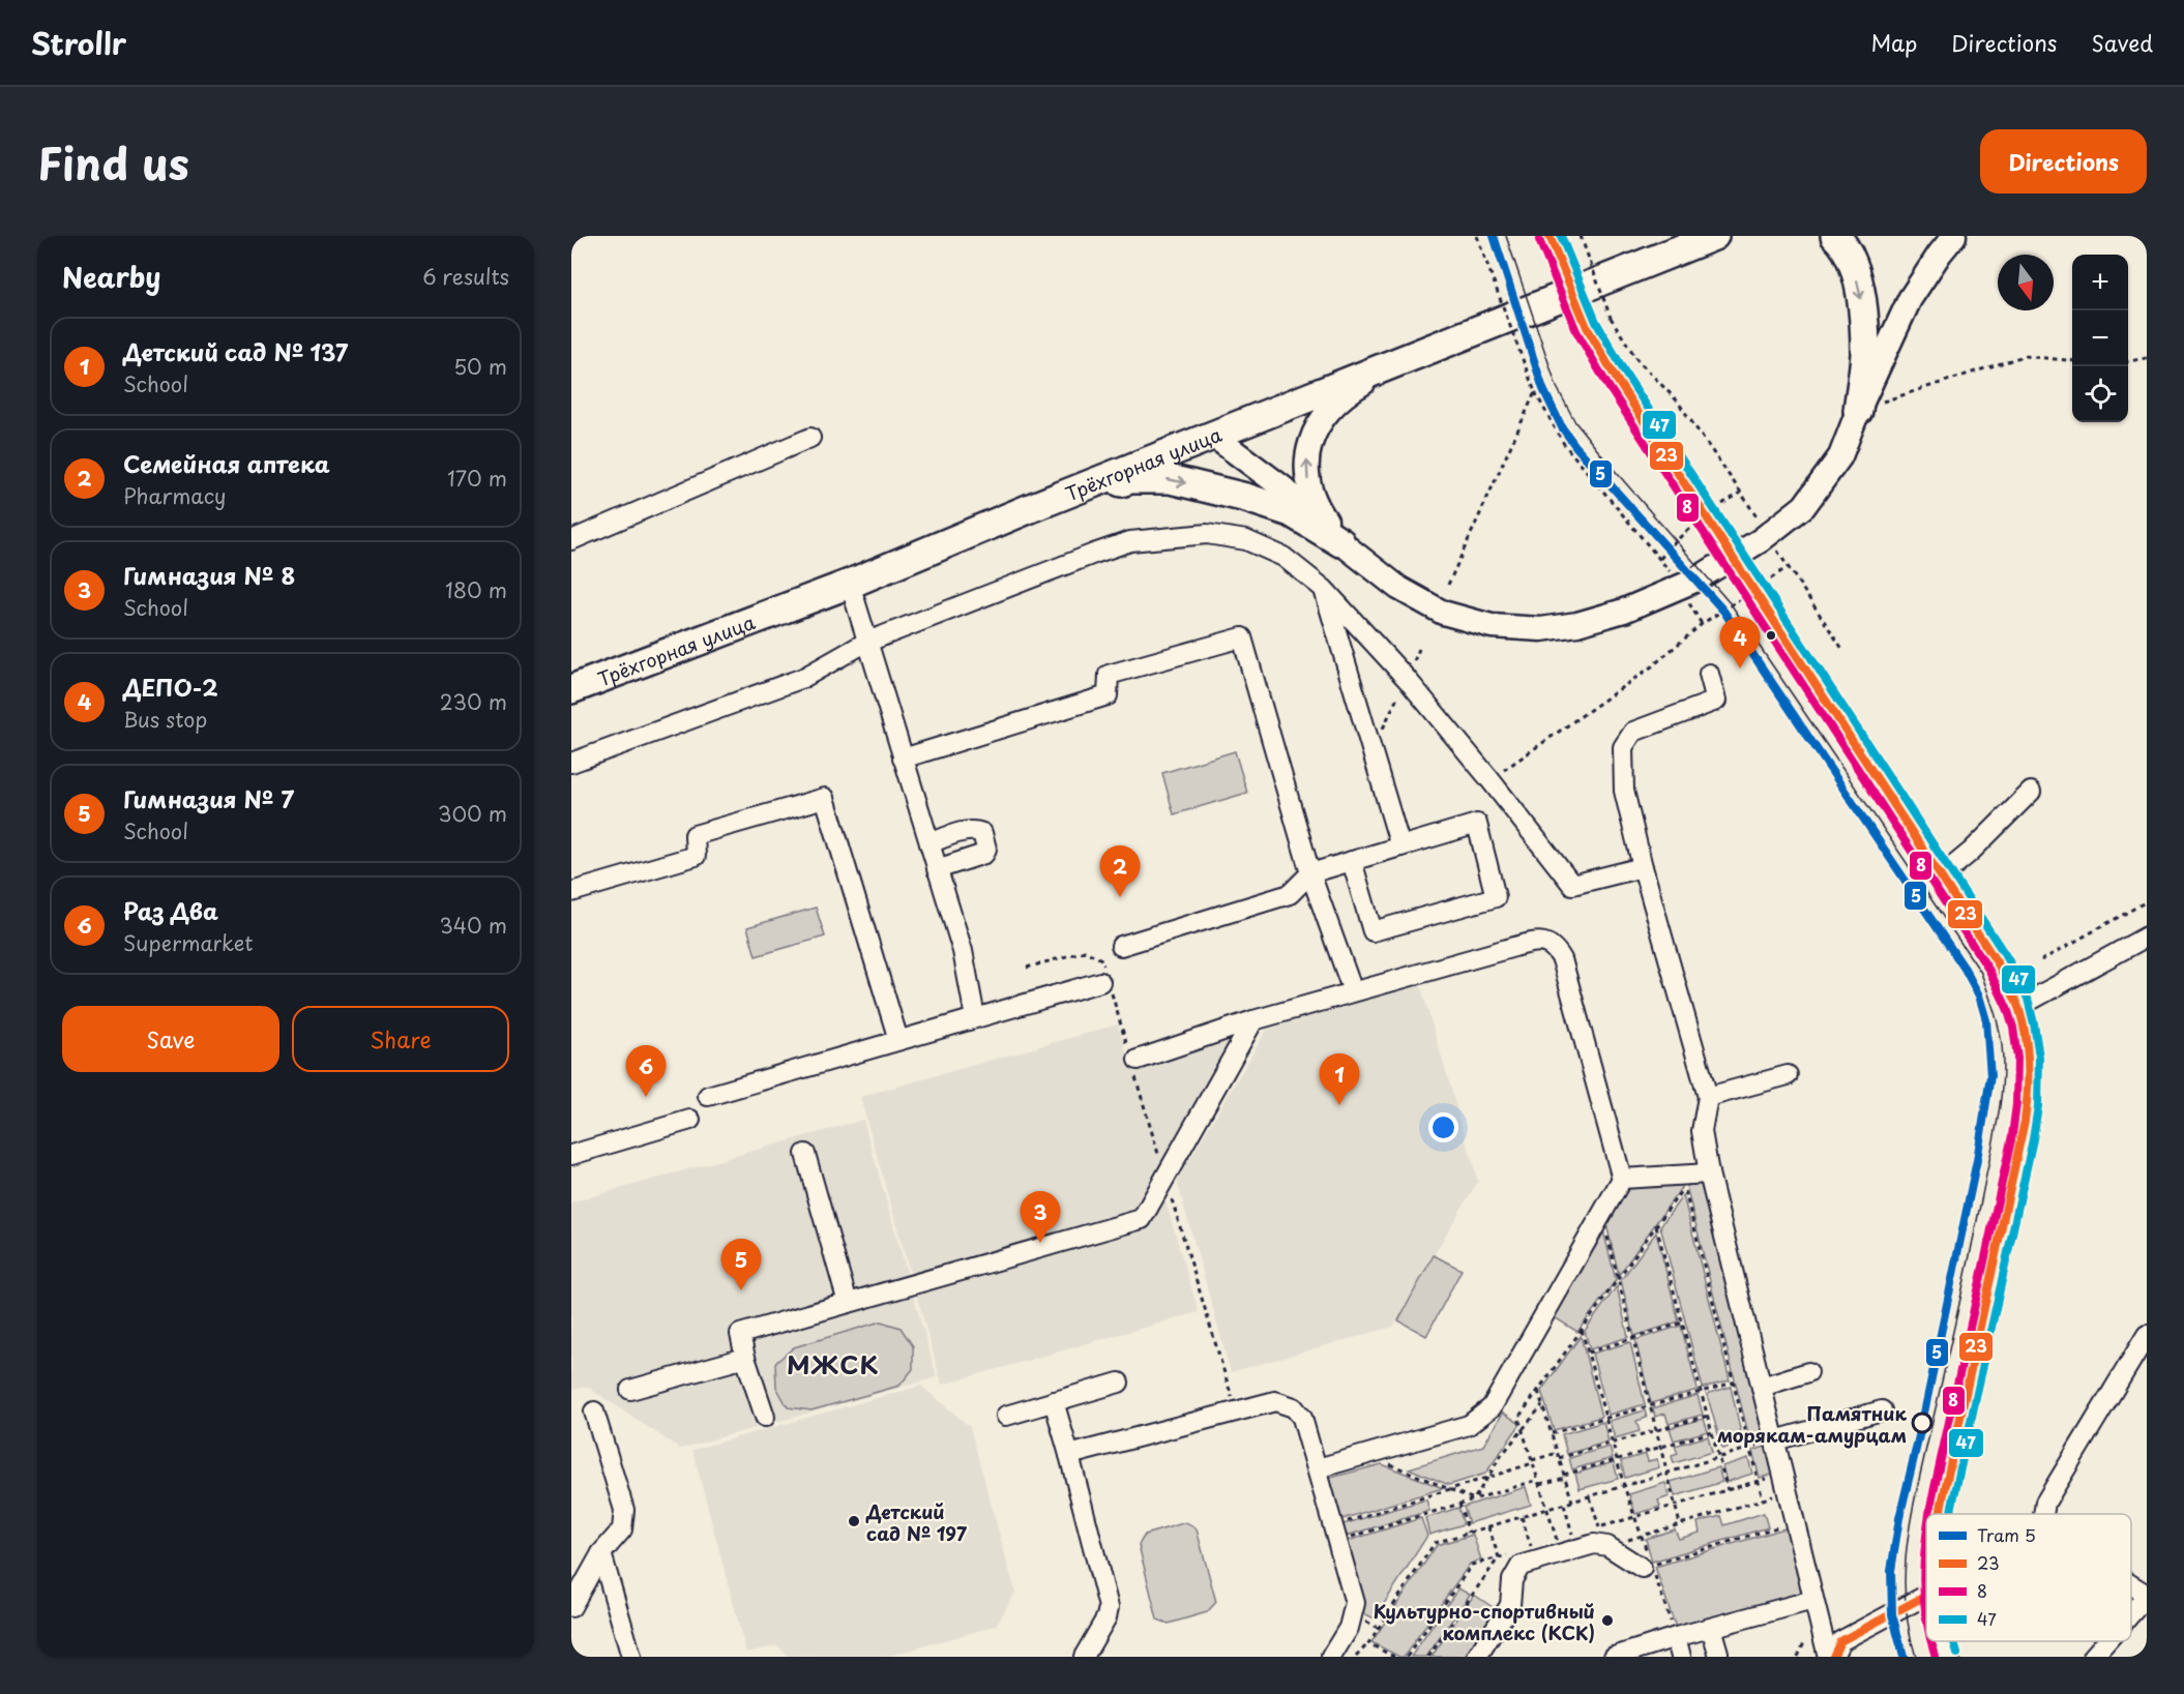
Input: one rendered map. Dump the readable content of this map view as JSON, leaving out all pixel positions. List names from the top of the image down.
{
  "streets": {
    "highway": ["Трёхгорная улица"]
  },
  "districts": ["МЖСК"],
  "places": ["Памятник морякам-амурцам", "Детский сад № 197", "Культурно-спортивный комплекс (КСК)"],
  "lines": [
    "tram line 5",
    "transit line 23",
    "transit line 47",
    "transit line 8"
  ],
  "legend": [
    "Tram 5",
    "23",
    "8",
    "47"
  ],
  "north": "bottom",
  "page": {
    "header": "Strollr",
    "nav": ["Map", "Directions", "Saved"],
    "title": "Find us",
    "buttons": [
      "Directions",
      ["Save", "Share"]
    ],
    "heading": ["Nearby", "6 results"],
    "map_buttons": ["+", "−"],
    "list": [
      {
        "mark": "1",
        "name": "Детский сад № 137",
        "note": "School",
        "value": "50 m"
      },
      {
        "mark": "2",
        "name": "Семейная аптека",
        "note": "Pharmacy",
        "value": "170 m"
      },
      {
        "mark": "3",
        "name": "Гимназия № 8",
        "note": "School",
        "value": "180 m"
      },
      {
        "mark": "4",
        "name": "ДЕПО-2",
        "note": "Bus stop",
        "value": "230 m"
      },
      {
        "mark": "5",
        "name": "Гимназия № 7",
        "note": "School",
        "value": "300 m"
      },
      {
        "mark": "6",
        "name": "Раз Два",
        "note": "Supermarket",
        "value": "340 m"
      }
    ],
    "pins": [
      "4",
      "2",
      "6",
      "1",
      "3",
      "5"
    ]
  }
}
